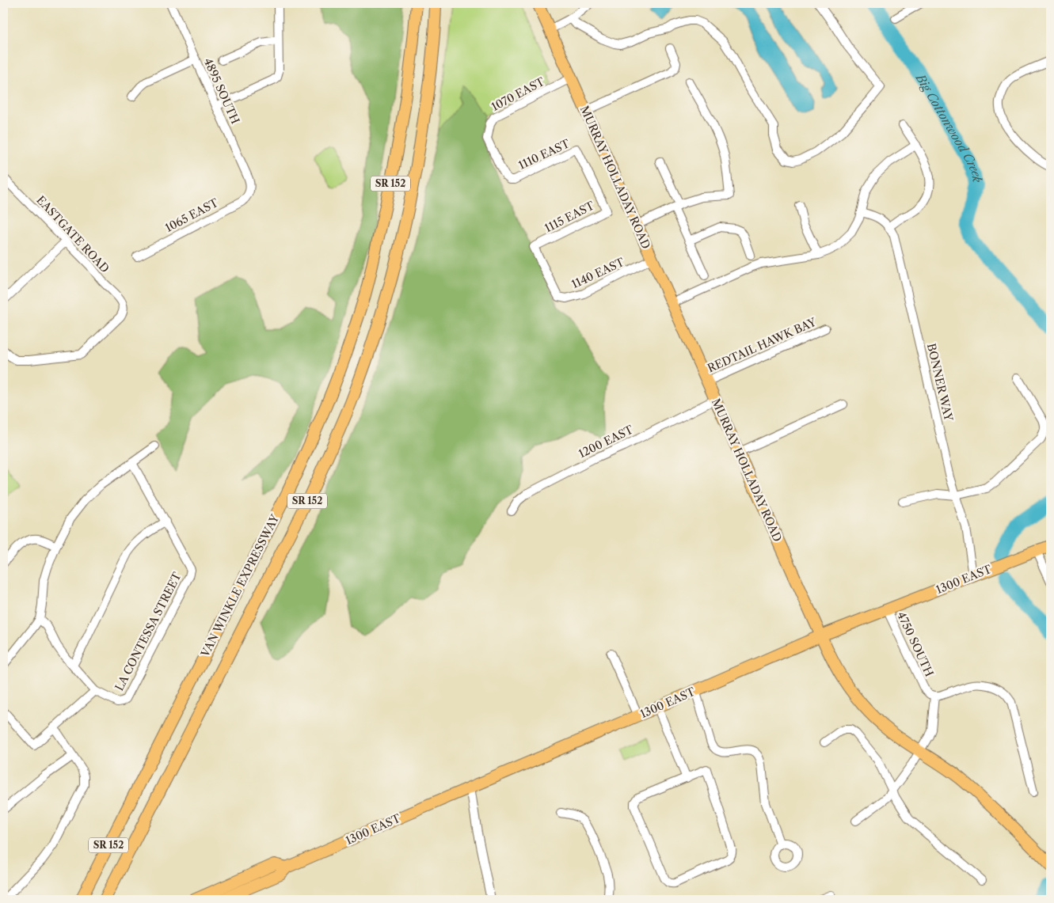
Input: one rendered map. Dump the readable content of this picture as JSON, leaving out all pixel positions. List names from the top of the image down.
{
  "streets": {
    "main road": [
      "MURRAY HOLLADAY ROAD",
      "SR 152",
      "1300 EAST",
      "VAN WINKLE EXPRESSWAY"
    ],
    "street": [
      "4895 SOUTH",
      "1070 EAST",
      "1110 EAST",
      "1065 EAST",
      "1115 EAST",
      "EASTGATE ROAD",
      "1140 EAST",
      "REDTAIL HAWK BAY",
      "BONNER WAY",
      "1200 EAST",
      "LA CONTESSA STREET",
      "4750 SOUTH"
    ]
  },
  "crossings": [
    ["4895 SOUTH", "1065 EAST"],
    ["1070 EAST", "1110 EAST"],
    ["1070 EAST", "MURRAY HOLLADAY ROAD"],
    ["1110 EAST", "1115 EAST"],
    ["MURRAY HOLLADAY ROAD", "1140 EAST"],
    ["MURRAY HOLLADAY ROAD", "REDTAIL HAWK BAY"],
    ["MURRAY HOLLADAY ROAD", "1200 EAST"],
    ["MURRAY HOLLADAY ROAD", "1300 EAST"],
    ["1115 EAST", "1140 EAST"],
    ["BONNER WAY", "1300 EAST"],
    ["1300 EAST", "4750 SOUTH"]
  ],
  "water": ["Big Cottonwood Creek"]
}
